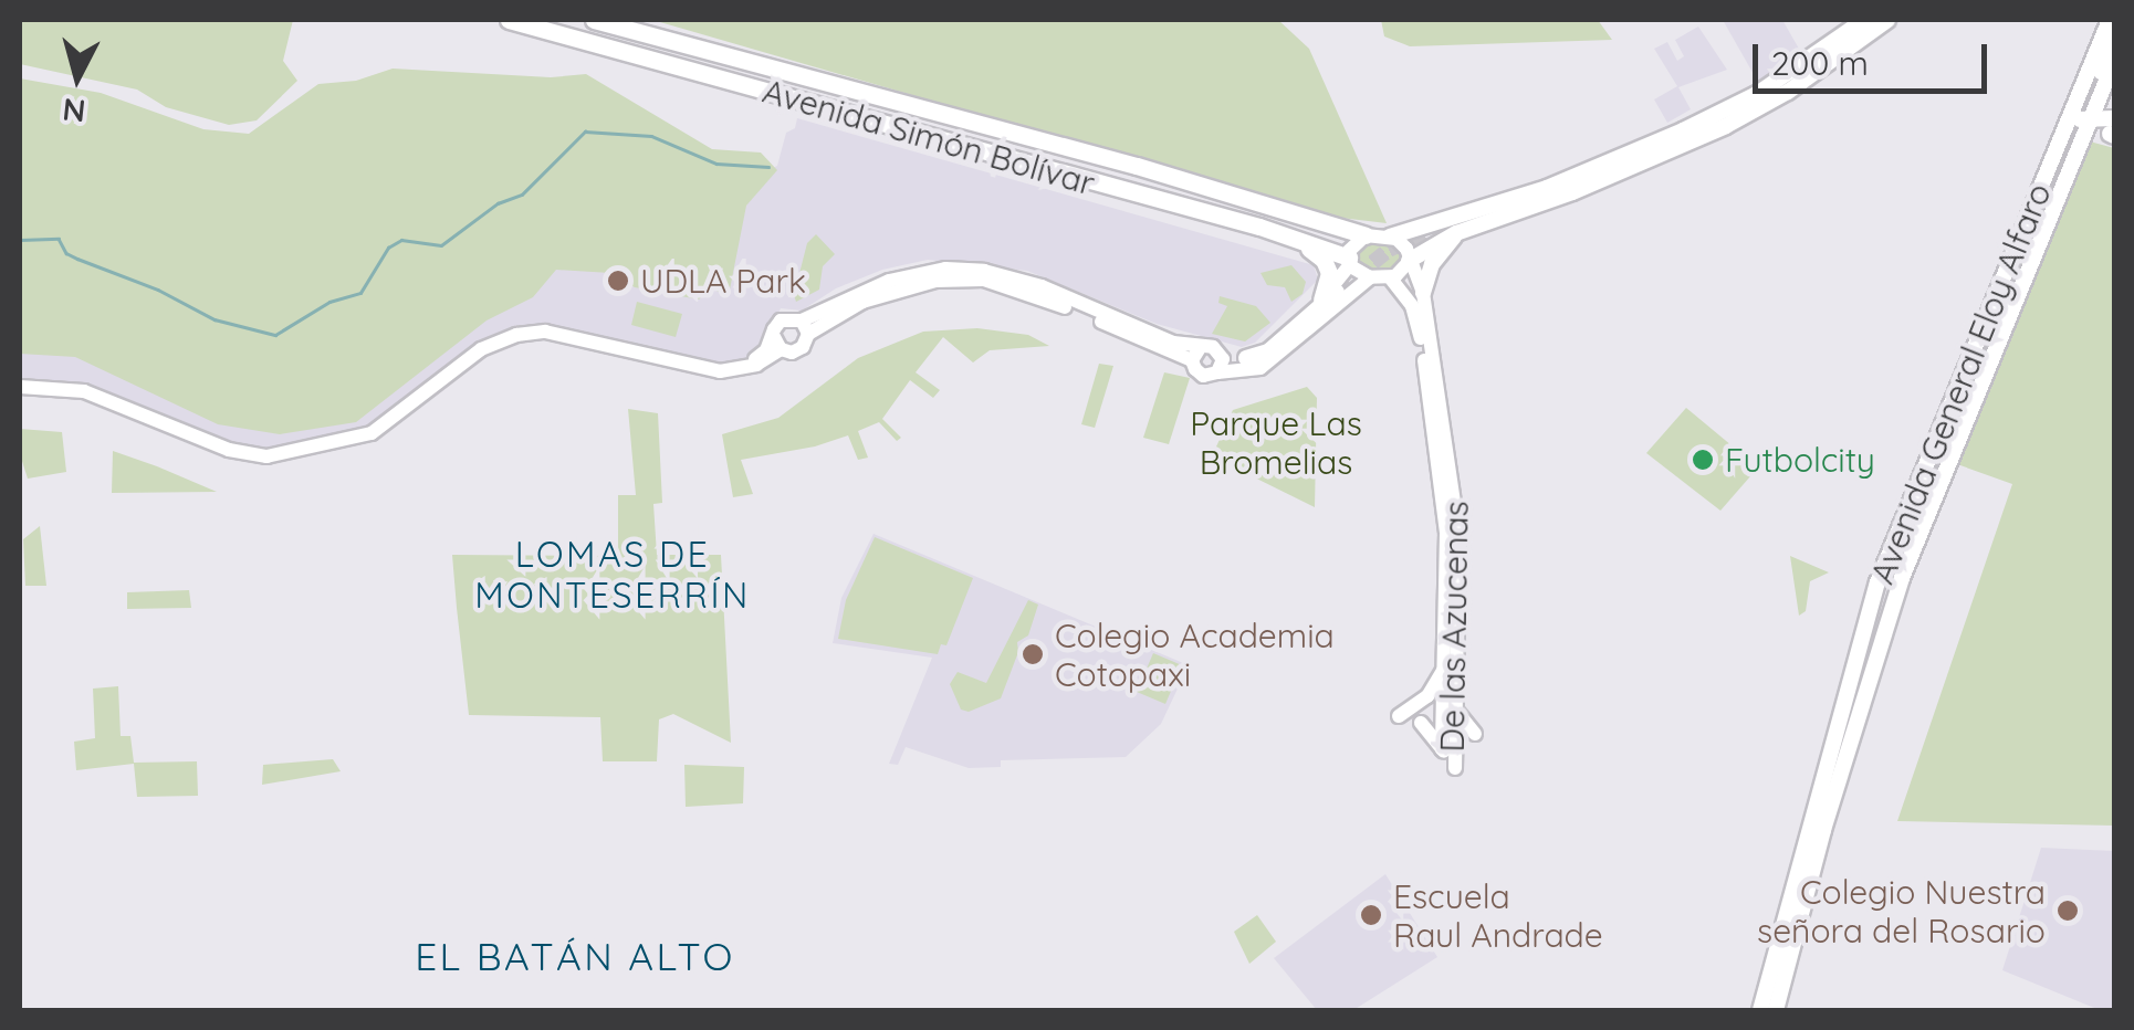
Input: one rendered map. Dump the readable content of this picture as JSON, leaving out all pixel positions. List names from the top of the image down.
{
  "streets": {
    "highway": ["Avenida Simón Bolívar"],
    "main road": ["Avenida General Eloy Alfaro"],
    "street": ["De las Azucenas"]
  },
  "crossings": [
    ["Avenida Simón Bolívar", "De las Azucenas"]
  ],
  "districts": ["LOMAS DE MONTESERRÍN", "EL BATÁN ALTO"],
  "parks": ["Parque Las Bromelias"],
  "places": [
    "UDLA Park",
    "Futbolcity",
    "Colegio Academia Cotopaxi",
    "Colegio Nuestra señora del Rosario",
    "Escuela Raul Andrade"
  ],
  "scale_bar": "200 m",
  "north": "bottom"
}
